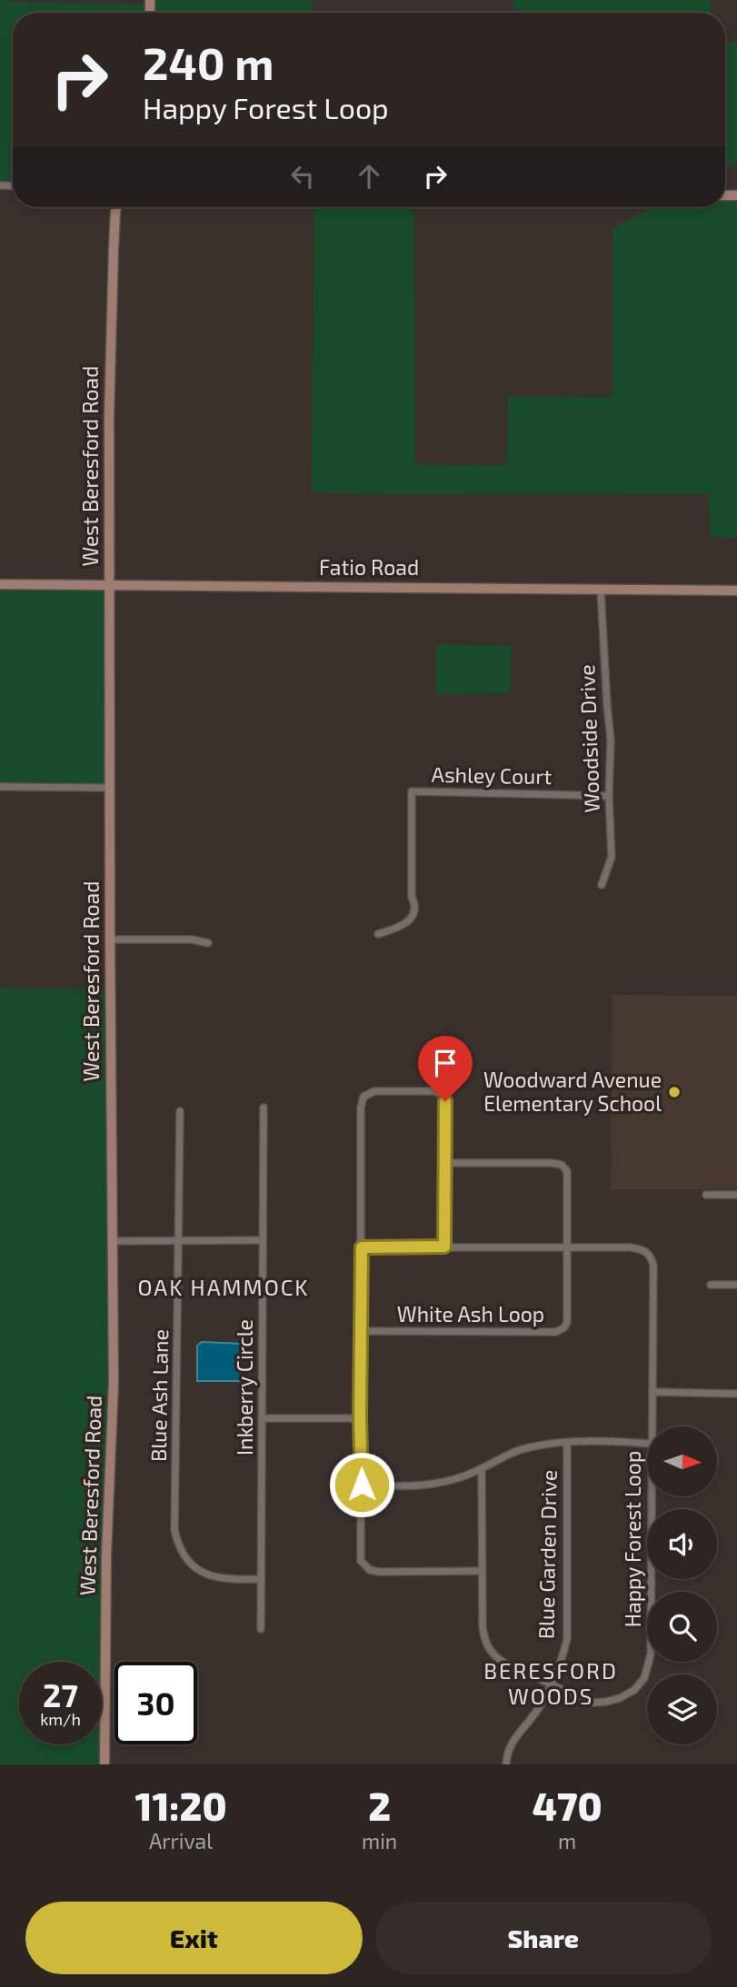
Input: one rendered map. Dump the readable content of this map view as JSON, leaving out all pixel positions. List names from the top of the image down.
{
  "streets": {
    "street": [
      "West Beresford Road",
      "Fatio Road",
      "Woodside Drive",
      "Ashley Court",
      "White Ash Loop",
      "Inkberry Circle",
      "Blue Ash Lane",
      "Happy Forest Loop",
      "Blue Garden Drive"
    ]
  },
  "crossings": [
    ["West Beresford Road", "Fatio Road"],
    ["Fatio Road", "Woodside Drive"],
    ["Woodside Drive", "Ashley Court"],
    ["White Ash Loop", "Happy Forest Loop"],
    ["Inkberry Circle", "Blue Ash Lane"],
    ["Happy Forest Loop", "Blue Garden Drive"]
  ],
  "districts": ["OAK HAMMOCK", "BERESFORD WOODS"],
  "places": ["Woodward Avenue Elementary School"],
  "north": "right",
  "page": {
    "turn": ["240 m", "Happy Forest Loop"],
    "speed": "27 km/h",
    "limit": "30",
    "eta": [
      "11:20",
      "Arrival",
      "2",
      "min",
      "470",
      "m"
    ],
    "buttons": ["Exit", "Share"]
  }
}
